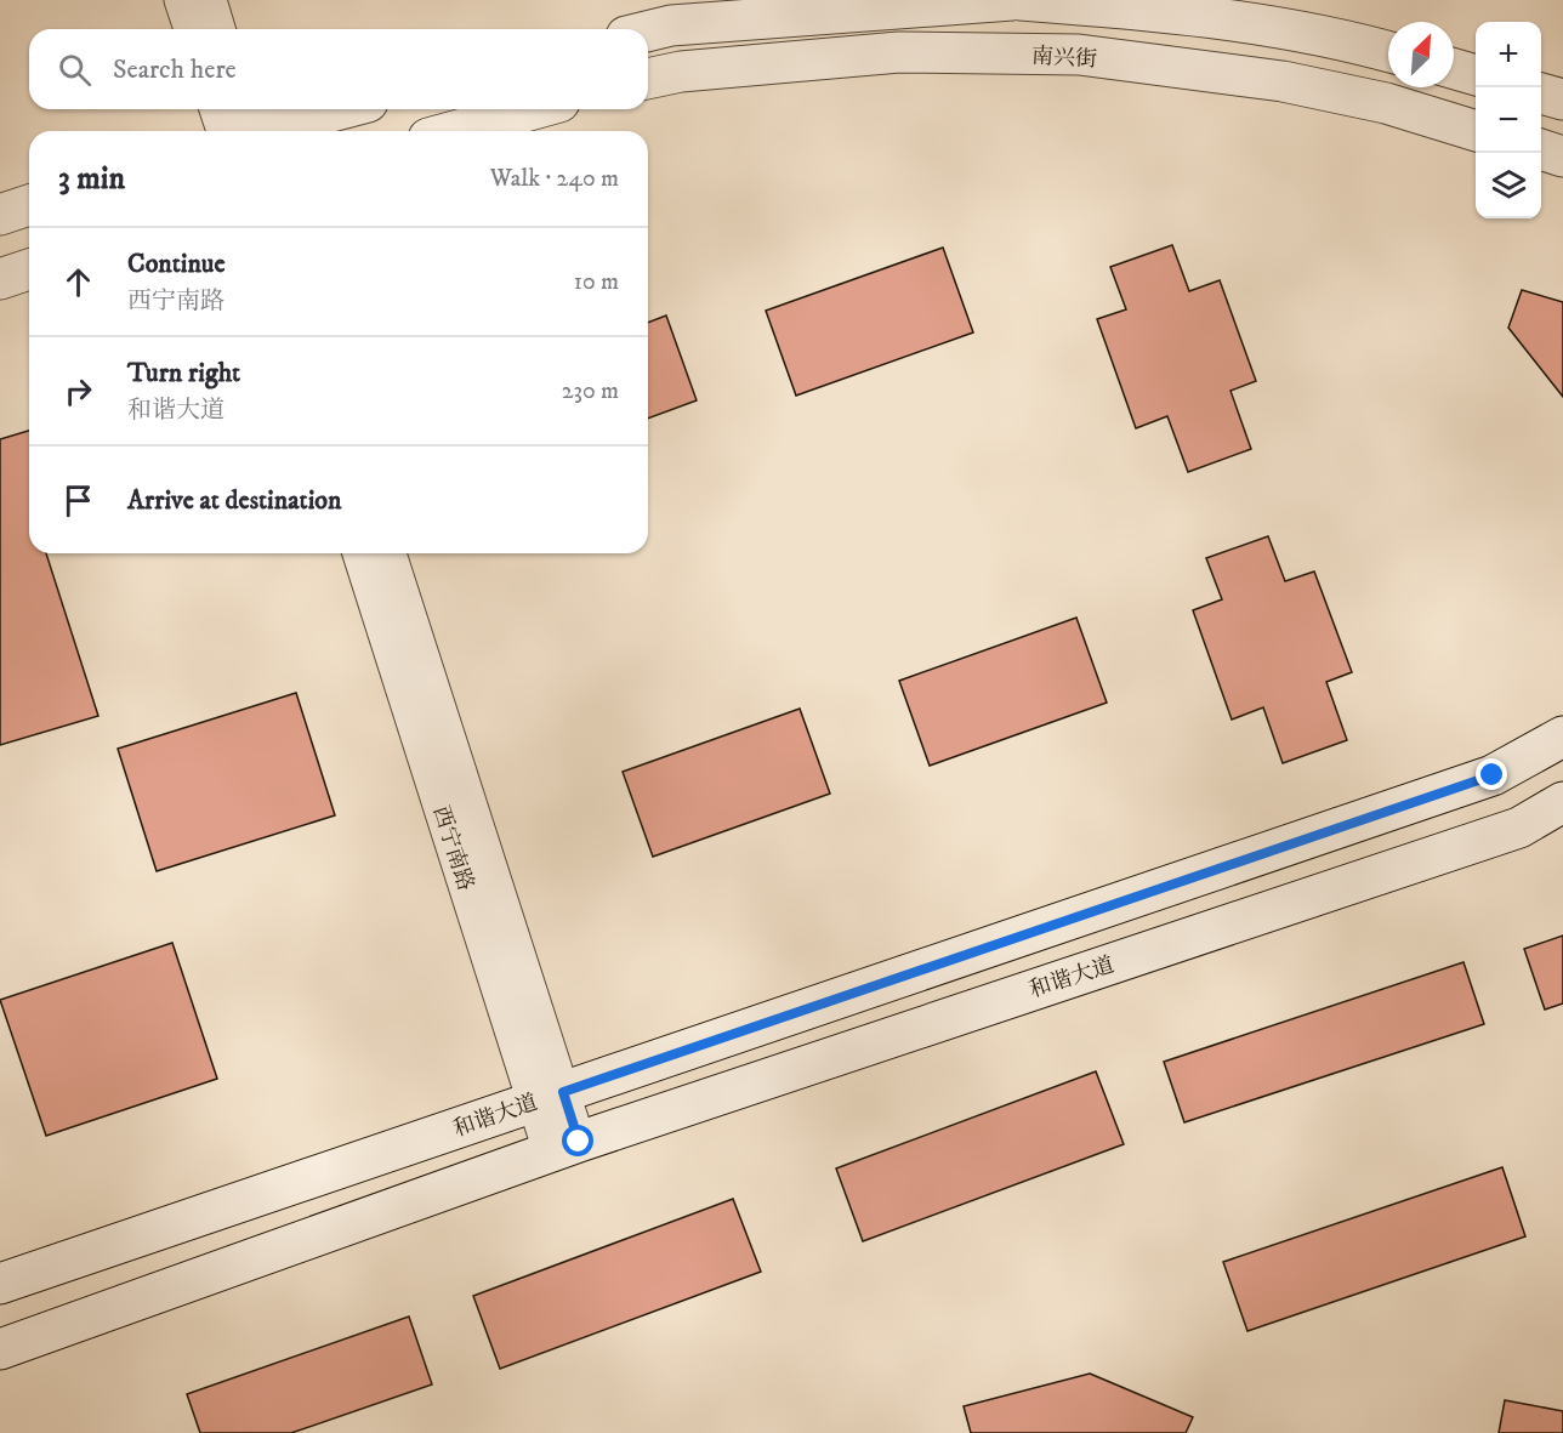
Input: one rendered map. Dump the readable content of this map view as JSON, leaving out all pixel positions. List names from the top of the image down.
{
  "streets": {
    "main road": ["南兴街", "和谐大道"],
    "street": ["西宁南路"]
  },
  "crossings": [
    ["西宁南路", "和谐大道"]
  ],
  "north": "top right",
  "page": {
    "map_buttons": ["+", "−"],
    "search": "Search here",
    "heading": ["3 min", "Walk · 240 m"],
    "list": [
      ["Continue", "西宁南路", "10 m"],
      ["Turn right", "和谐大道", "230 m"],
      "Arrive at destination"
    ]
  }
}
